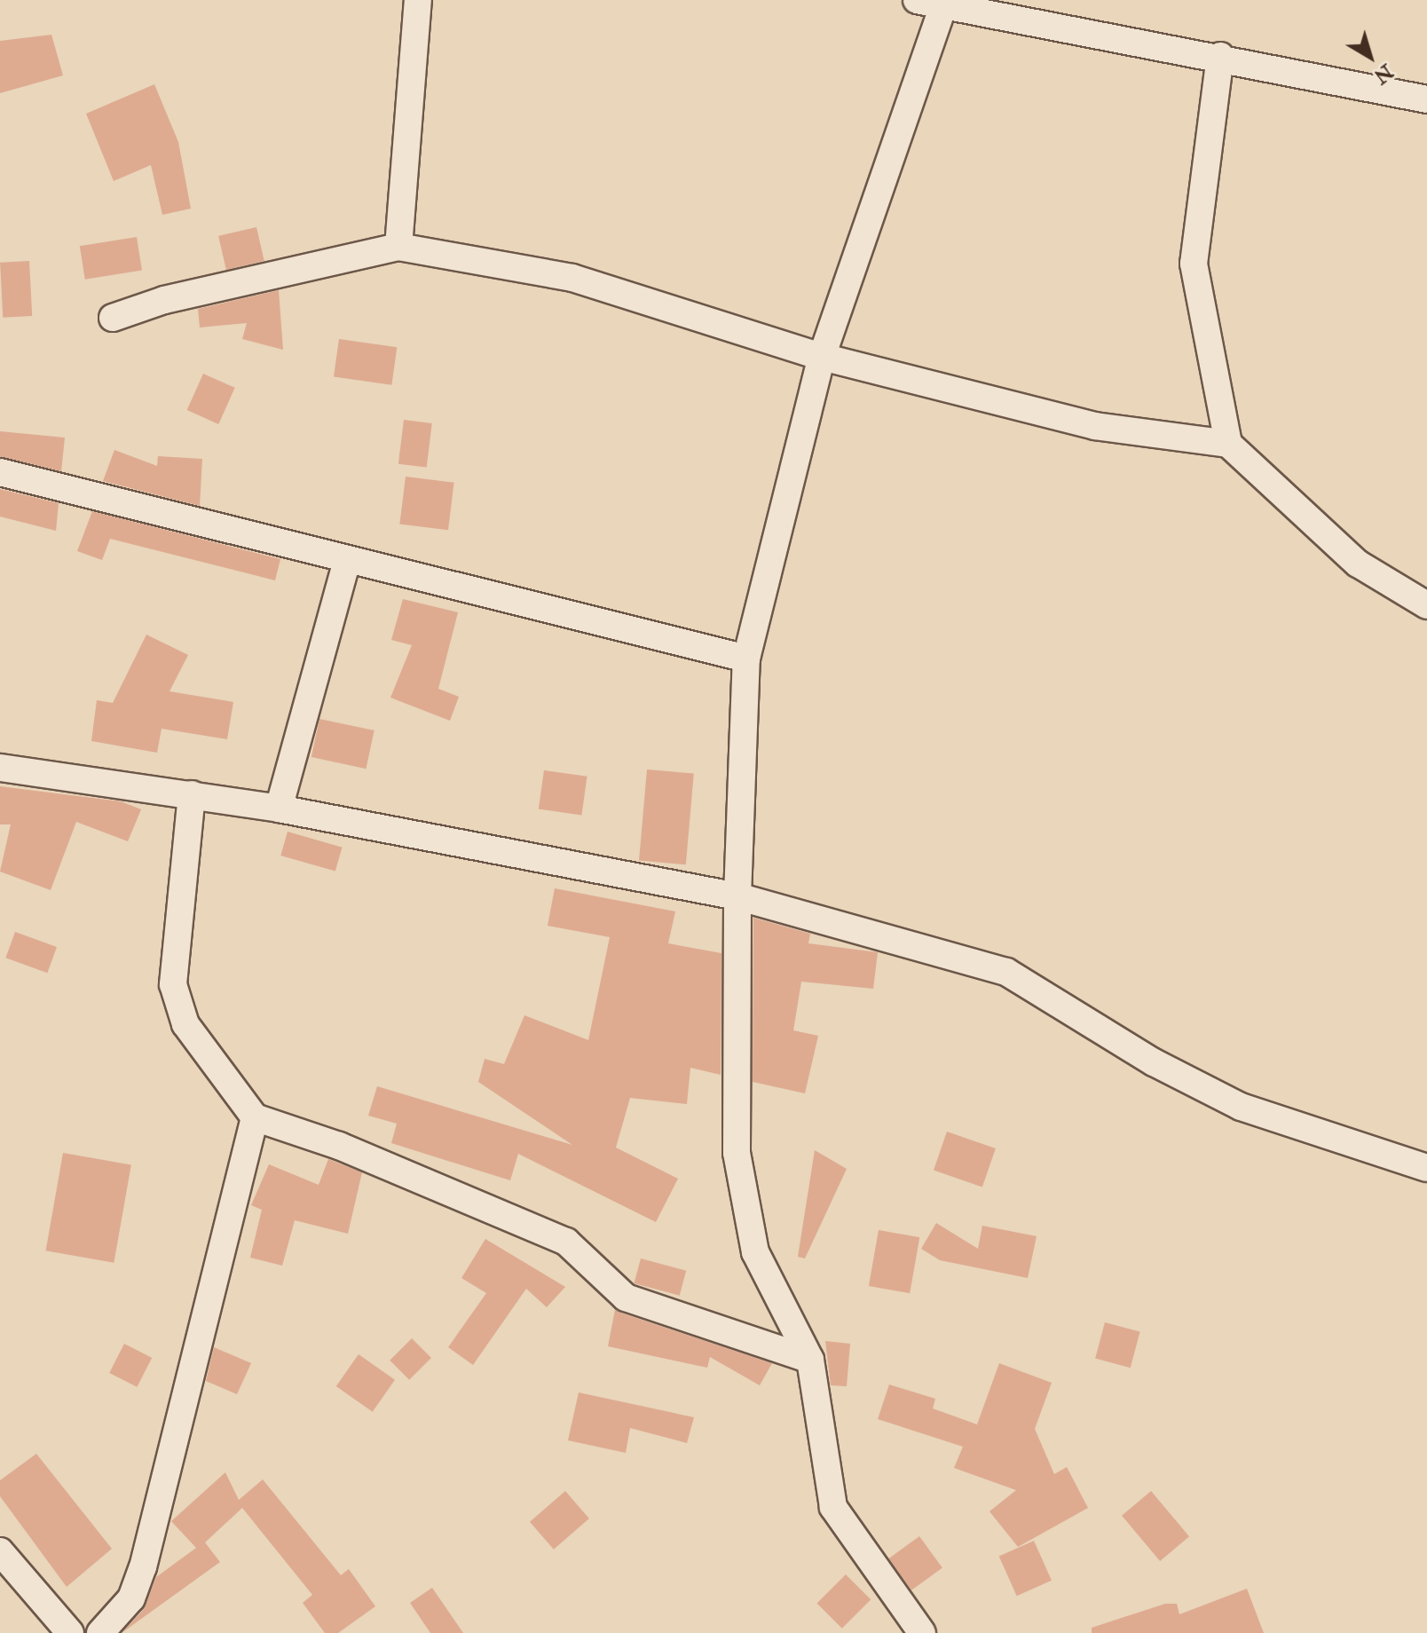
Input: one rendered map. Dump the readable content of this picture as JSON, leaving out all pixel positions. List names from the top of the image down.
{
  "north": "bottom right"
}
